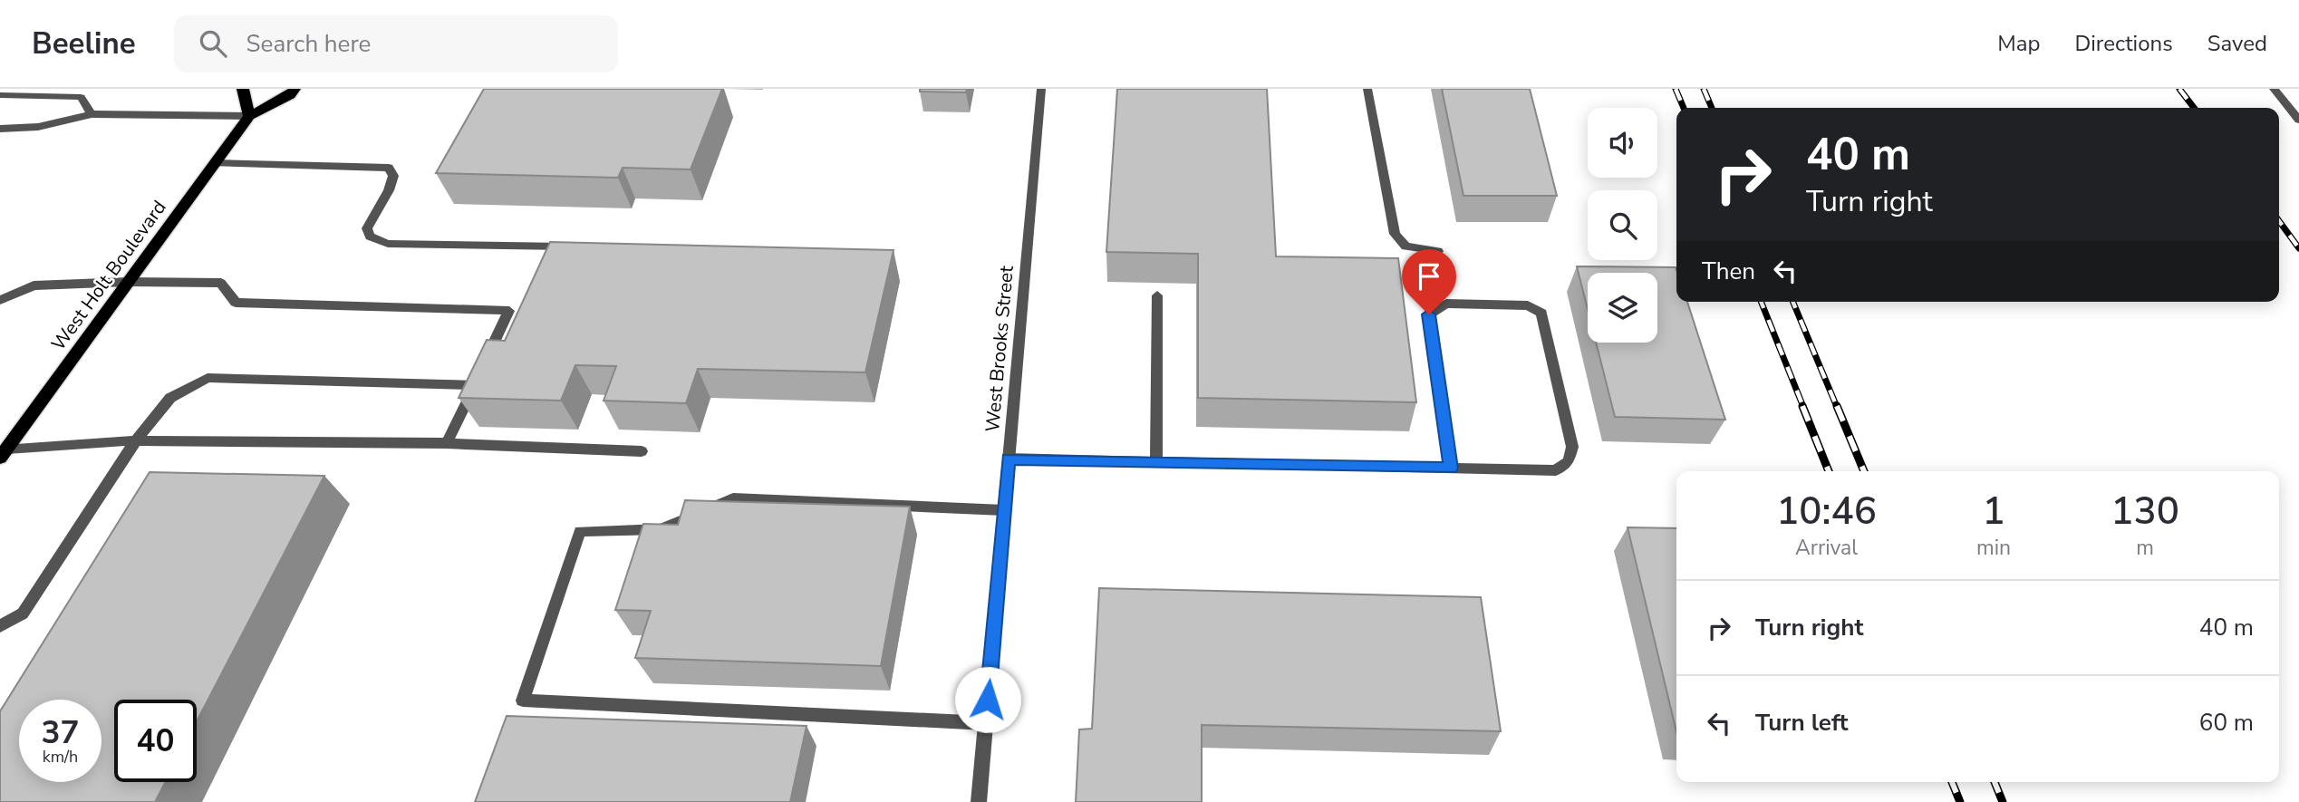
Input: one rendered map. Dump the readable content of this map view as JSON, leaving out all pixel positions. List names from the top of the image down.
{
  "streets": {
    "main road": ["West Holt Boulevard"],
    "street": ["West Brooks Street"]
  },
  "page": {
    "header": "Beeline",
    "search": "Search here",
    "nav": ["Map", "Directions", "Saved"],
    "turn": ["40 m", "Turn right"],
    "then": "Then",
    "eta": [
      "10:46",
      "Arrival",
      "1",
      "min",
      "130",
      "m"
    ],
    "list": [
      {
        "name": "Turn right",
        "value": "40 m"
      },
      {
        "name": "Turn left",
        "value": "60 m"
      }
    ],
    "speed": "37 km/h",
    "limit": "40"
  }
}
